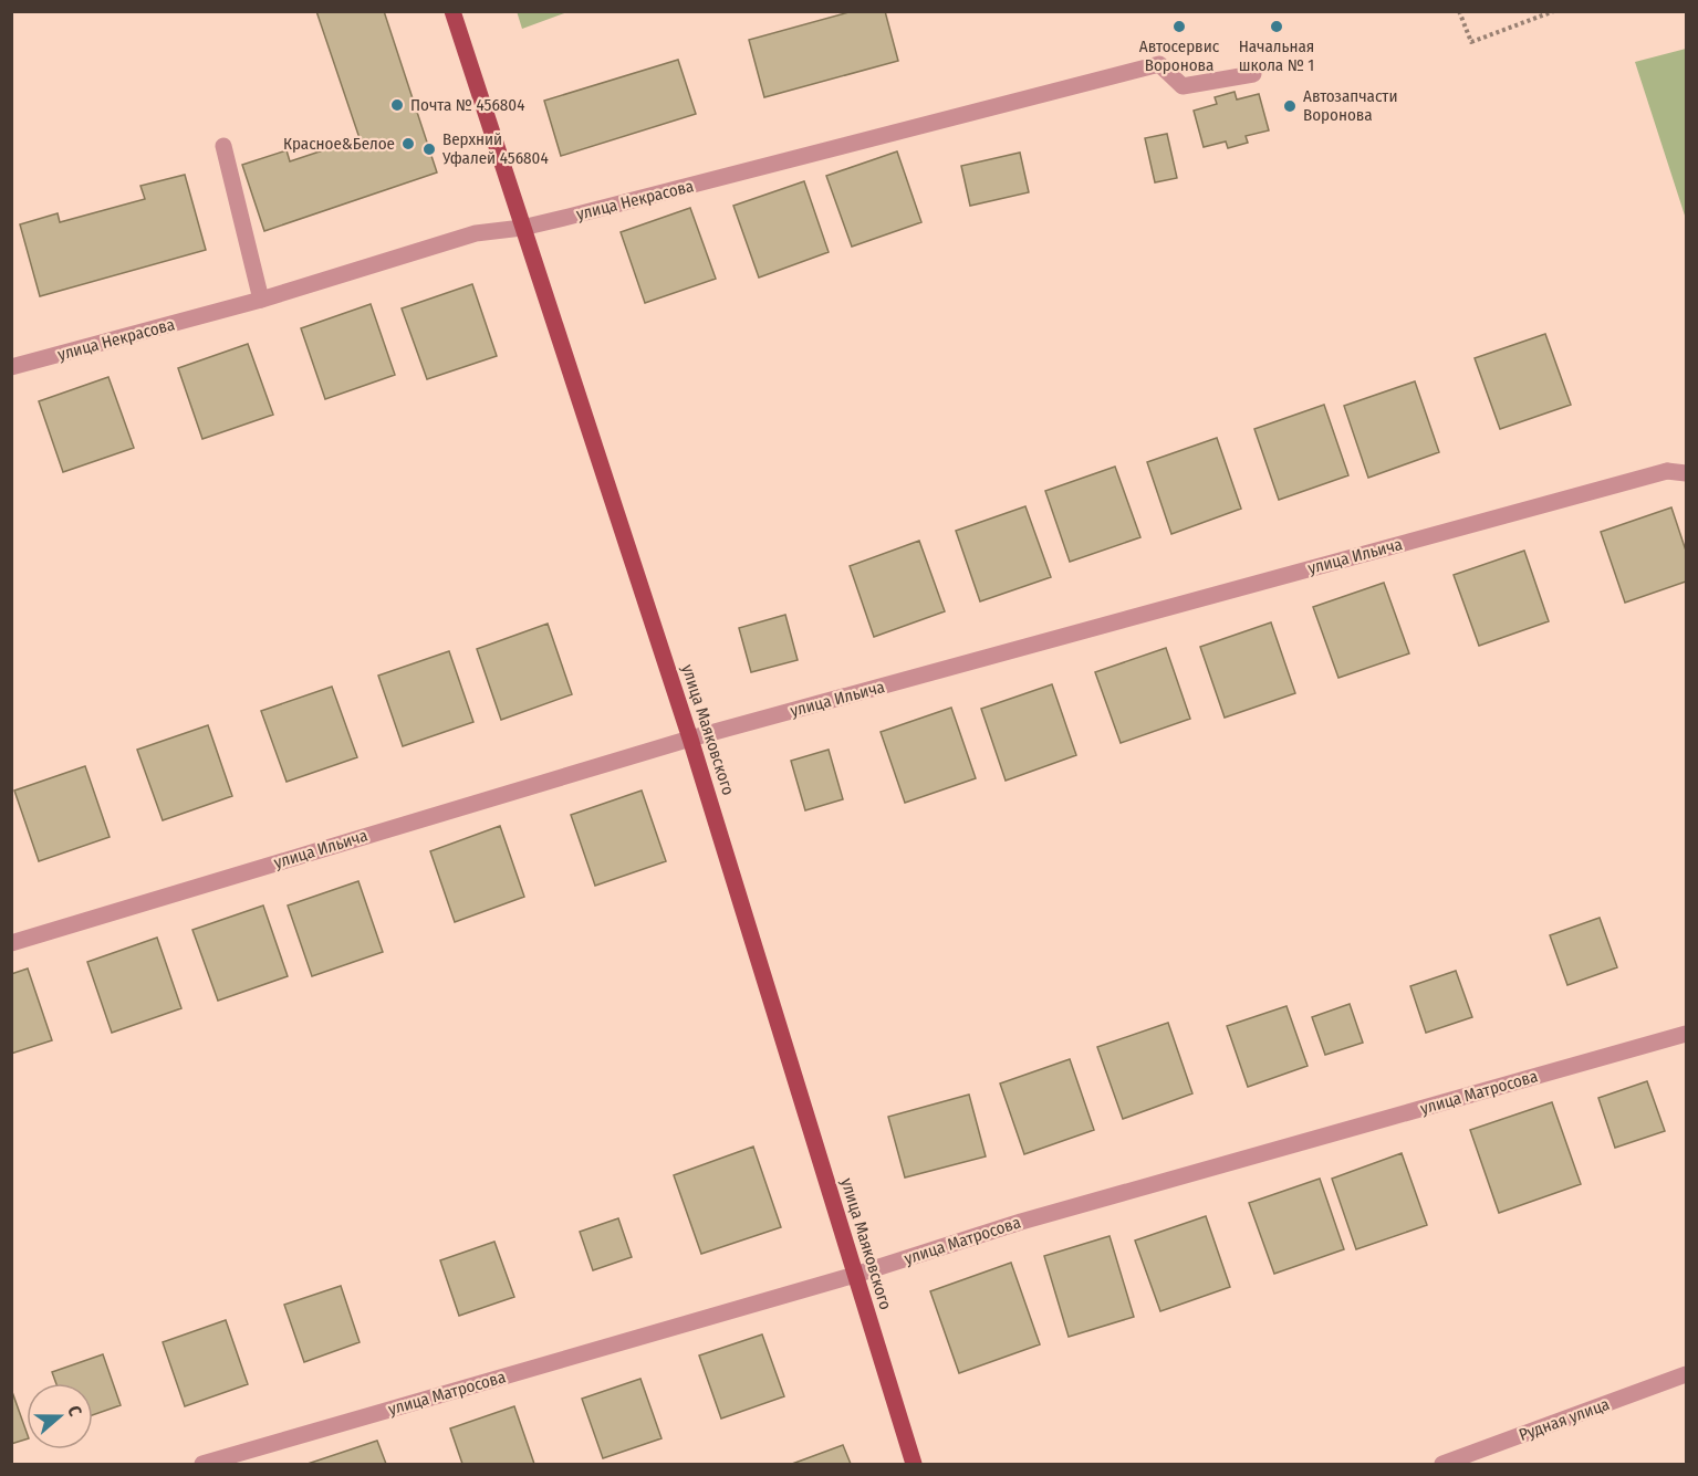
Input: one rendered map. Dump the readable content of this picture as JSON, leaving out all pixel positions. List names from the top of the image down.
{
  "streets": {
    "main road": ["улица Маяковского"],
    "street": [
      "улица Некрасова",
      "улица Ильича",
      "улица Матросова",
      "Рудная улица"
    ]
  },
  "crossings": [
    ["улица Некрасова", "улица Маяковского"],
    ["улица Ильича", "улица Маяковского"],
    ["улица Маяковского", "улица Матросова"]
  ],
  "places": [
    "Автосервис Воронова",
    "Начальная школа № 1",
    "Почта № 456804",
    "Автозапчасти Воронова",
    "Красное&Белое",
    "Верхний Уфалей 456804"
  ],
  "north": "right"
}
